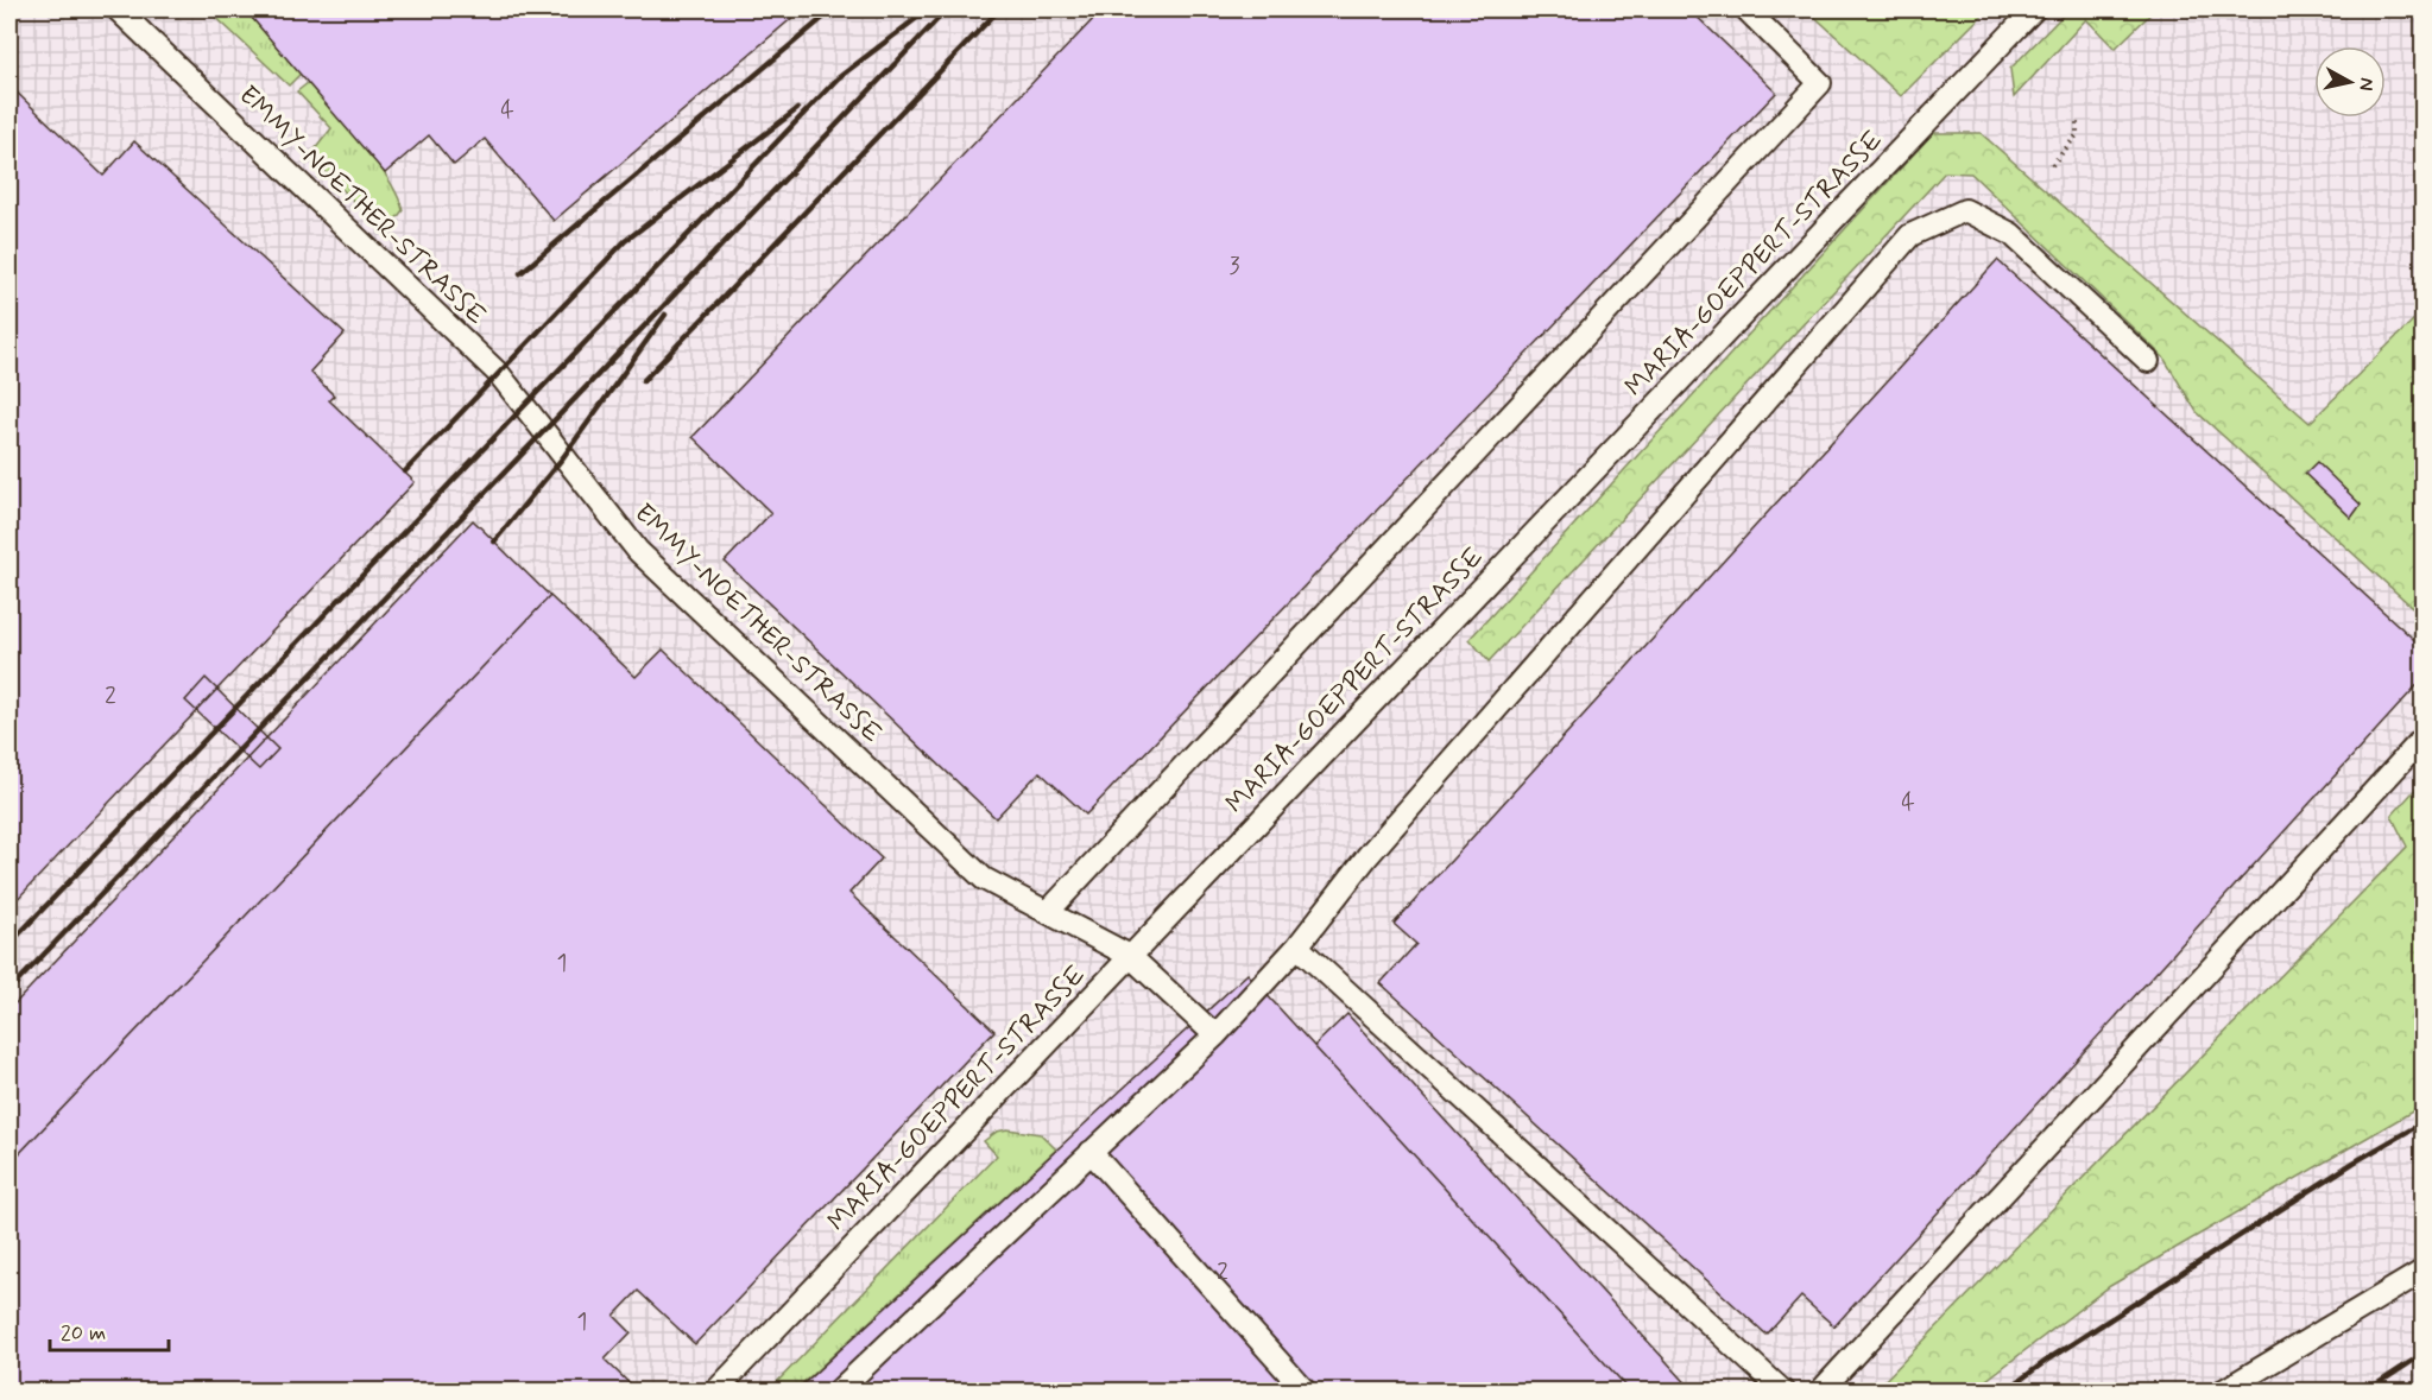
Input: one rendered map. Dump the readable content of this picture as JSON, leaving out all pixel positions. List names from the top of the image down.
{
  "streets": {
    "lane": ["EMMY-NOETHER-STRASSE", "MARIA-GOEPPERT-STRASSE"]
  },
  "crossings": [
    ["EMMY-NOETHER-STRASSE", "MARIA-GOEPPERT-STRASSE"]
  ],
  "house_numbers": [
    "4",
    "3",
    "2",
    "4",
    "1",
    "2",
    "1"
  ],
  "scale_bar": "20 m",
  "north": "right"
}
